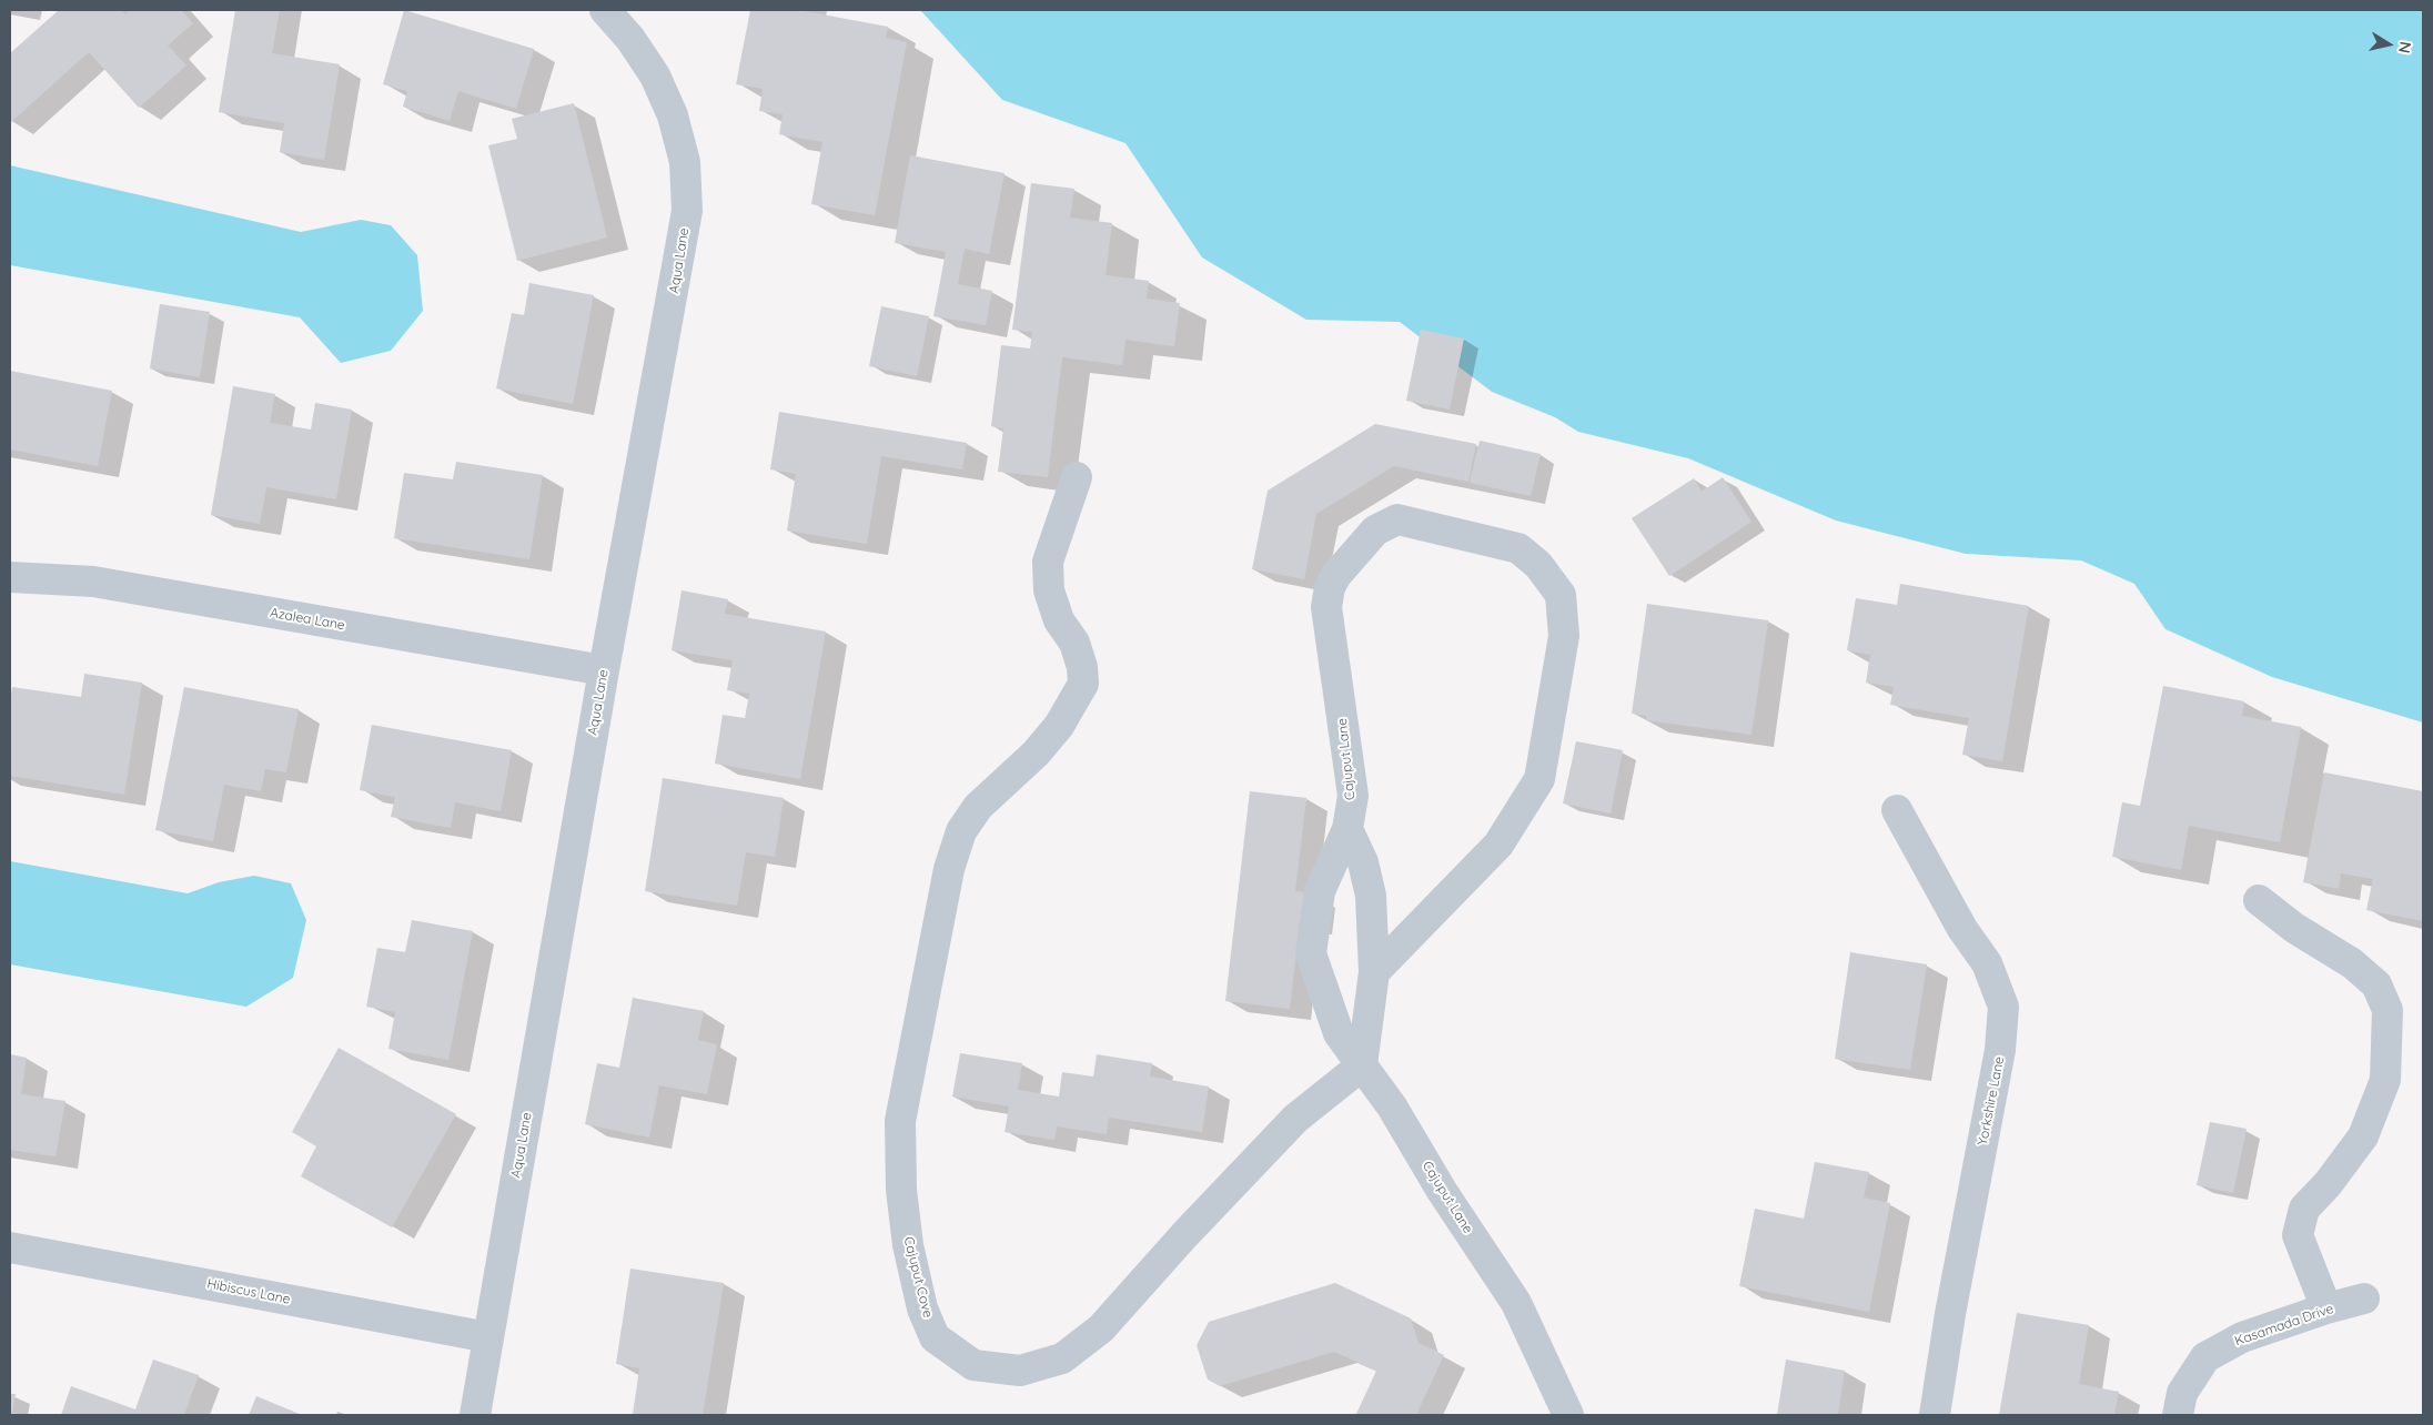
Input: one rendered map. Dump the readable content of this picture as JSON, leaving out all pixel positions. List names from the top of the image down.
{
  "streets": {
    "street": [
      "Aqua Lane",
      "Azalea Lane",
      "Cajuput Lane",
      "Yorkshire Lane",
      "Cajuput Cove",
      "Hibiscus Lane",
      "Kasamada Drive"
    ]
  },
  "crossings": [
    ["Aqua Lane", "Azalea Lane"],
    ["Aqua Lane", "Hibiscus Lane"],
    ["Cajuput Lane", "Cajuput Cove"]
  ],
  "north": "right"
}
